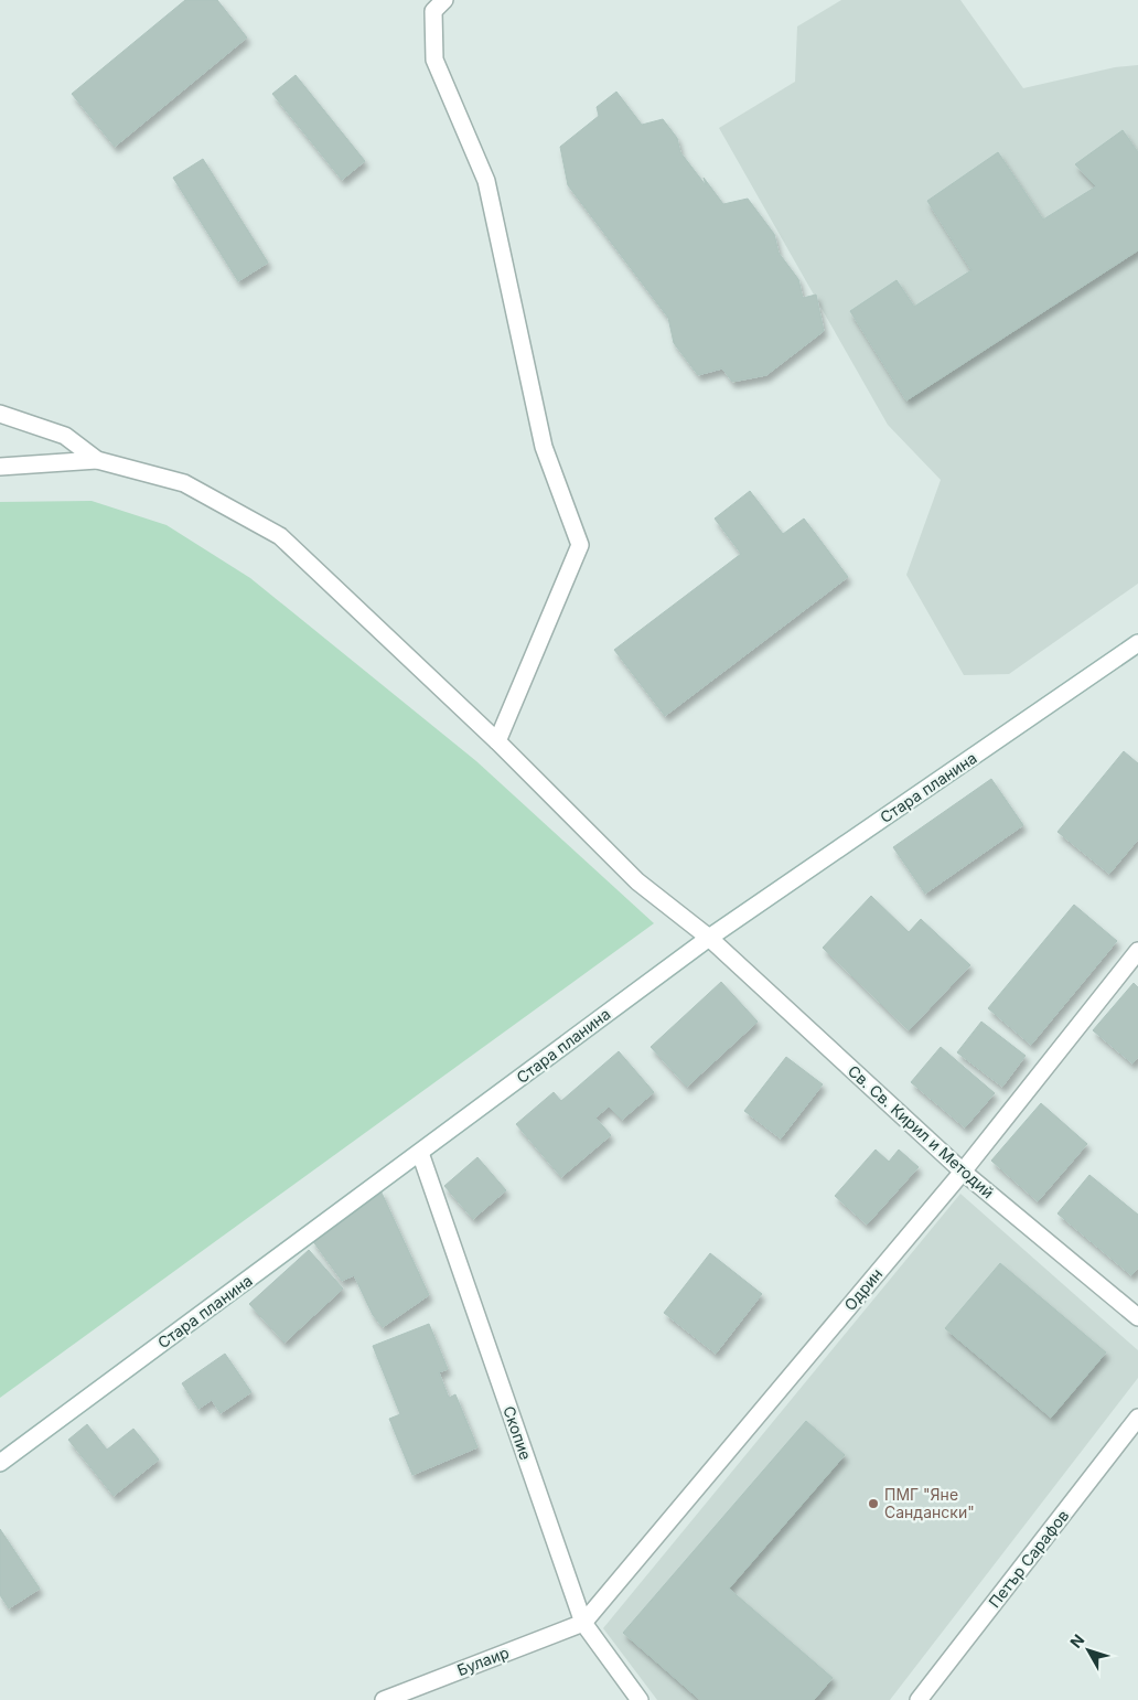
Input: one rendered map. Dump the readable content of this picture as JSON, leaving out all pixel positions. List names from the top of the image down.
{
  "streets": {
    "street": [
      "Стара планина",
      "Св. Св. Кирил и Методий",
      "Одрин",
      "Скопие",
      "Петър Сарафов",
      "Булаир"
    ]
  },
  "crossings": [
    ["Стара планина", "Св. Св. Кирил и Методий"],
    ["Стара планина", "Скопие"],
    ["Св. Св. Кирил и Методий", "Одрин"],
    ["Одрин", "Скопие"],
    ["Одрин", "Булаир"],
    ["Скопие", "Булаир"]
  ],
  "places": ["ПМГ \"Яне Сандански\""],
  "north": "top left"
}
